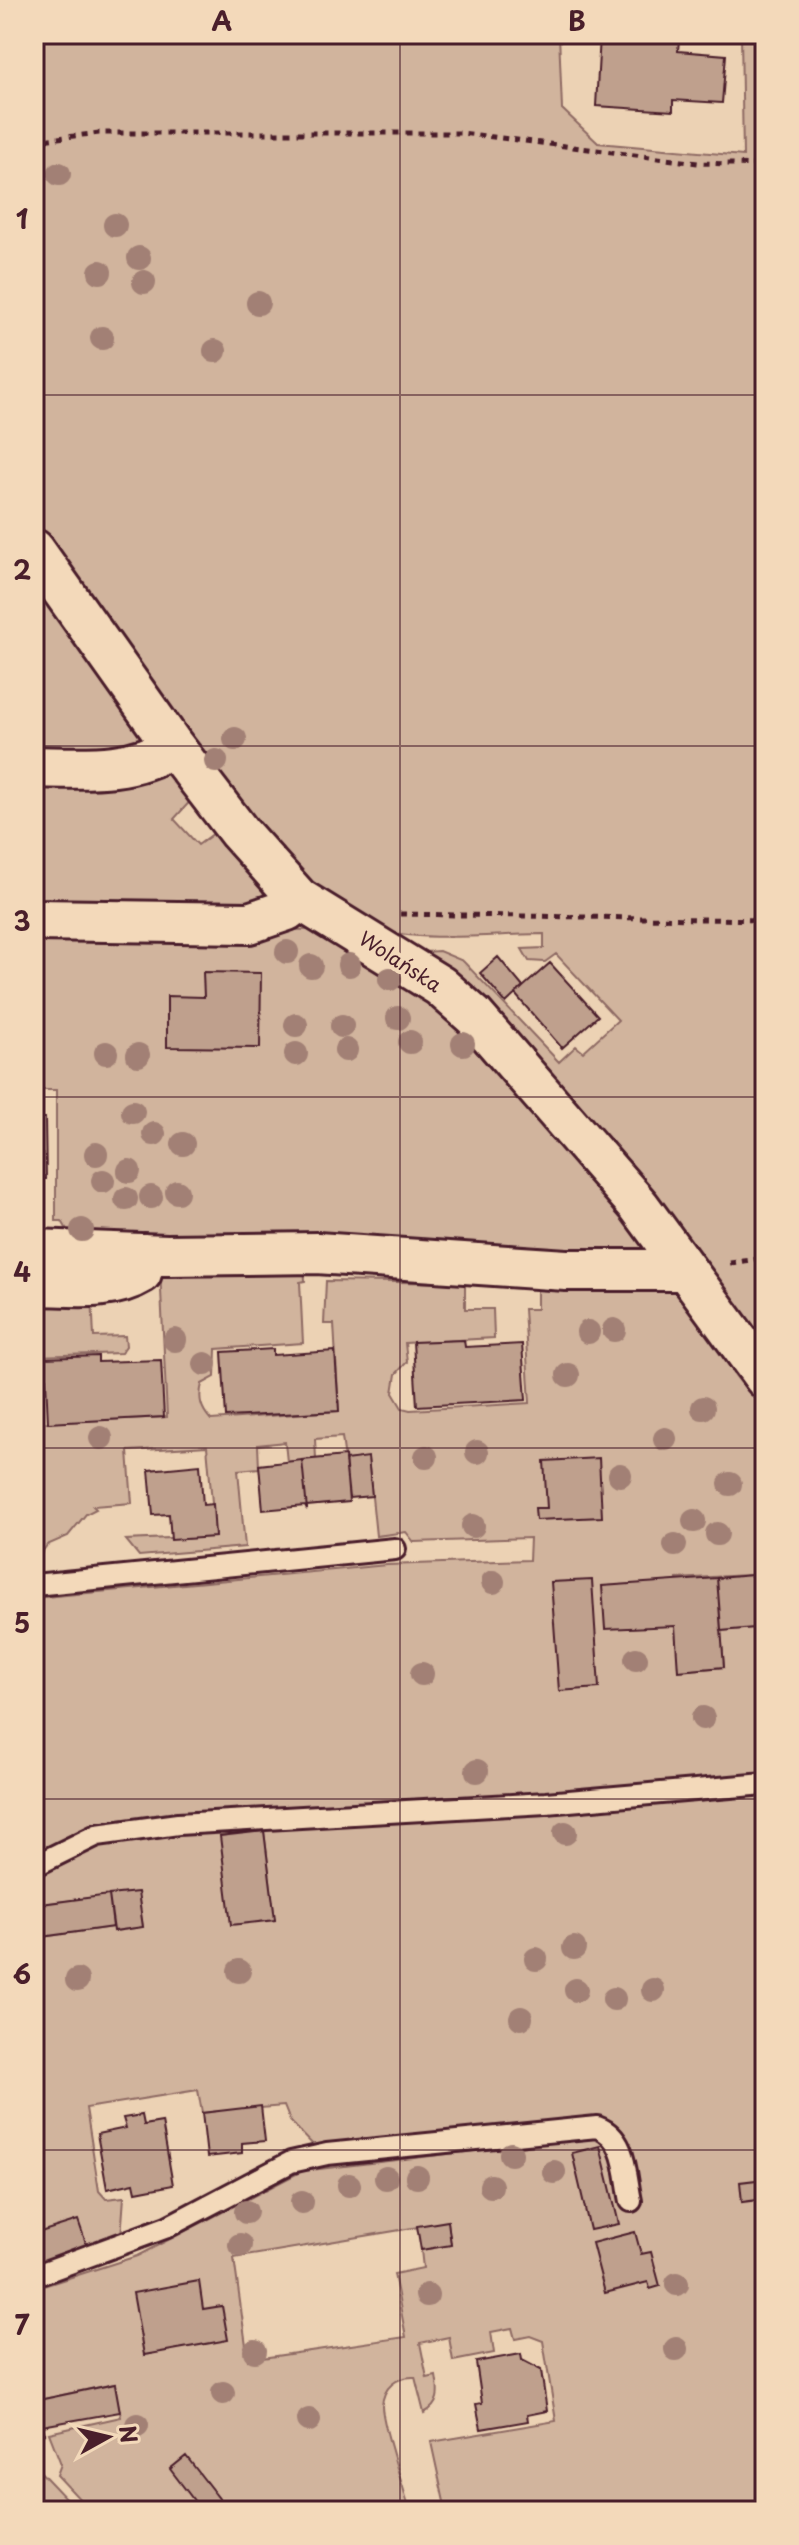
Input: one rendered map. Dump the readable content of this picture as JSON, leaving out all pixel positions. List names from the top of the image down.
{
  "streets": {
    "street": ["Wolańska"]
  },
  "north": "right",
  "grid": {
    "columns": ["A", "B"],
    "rows": [
      "1",
      "2",
      "3",
      "4",
      "5",
      "6",
      "7"
    ]
  }
}
